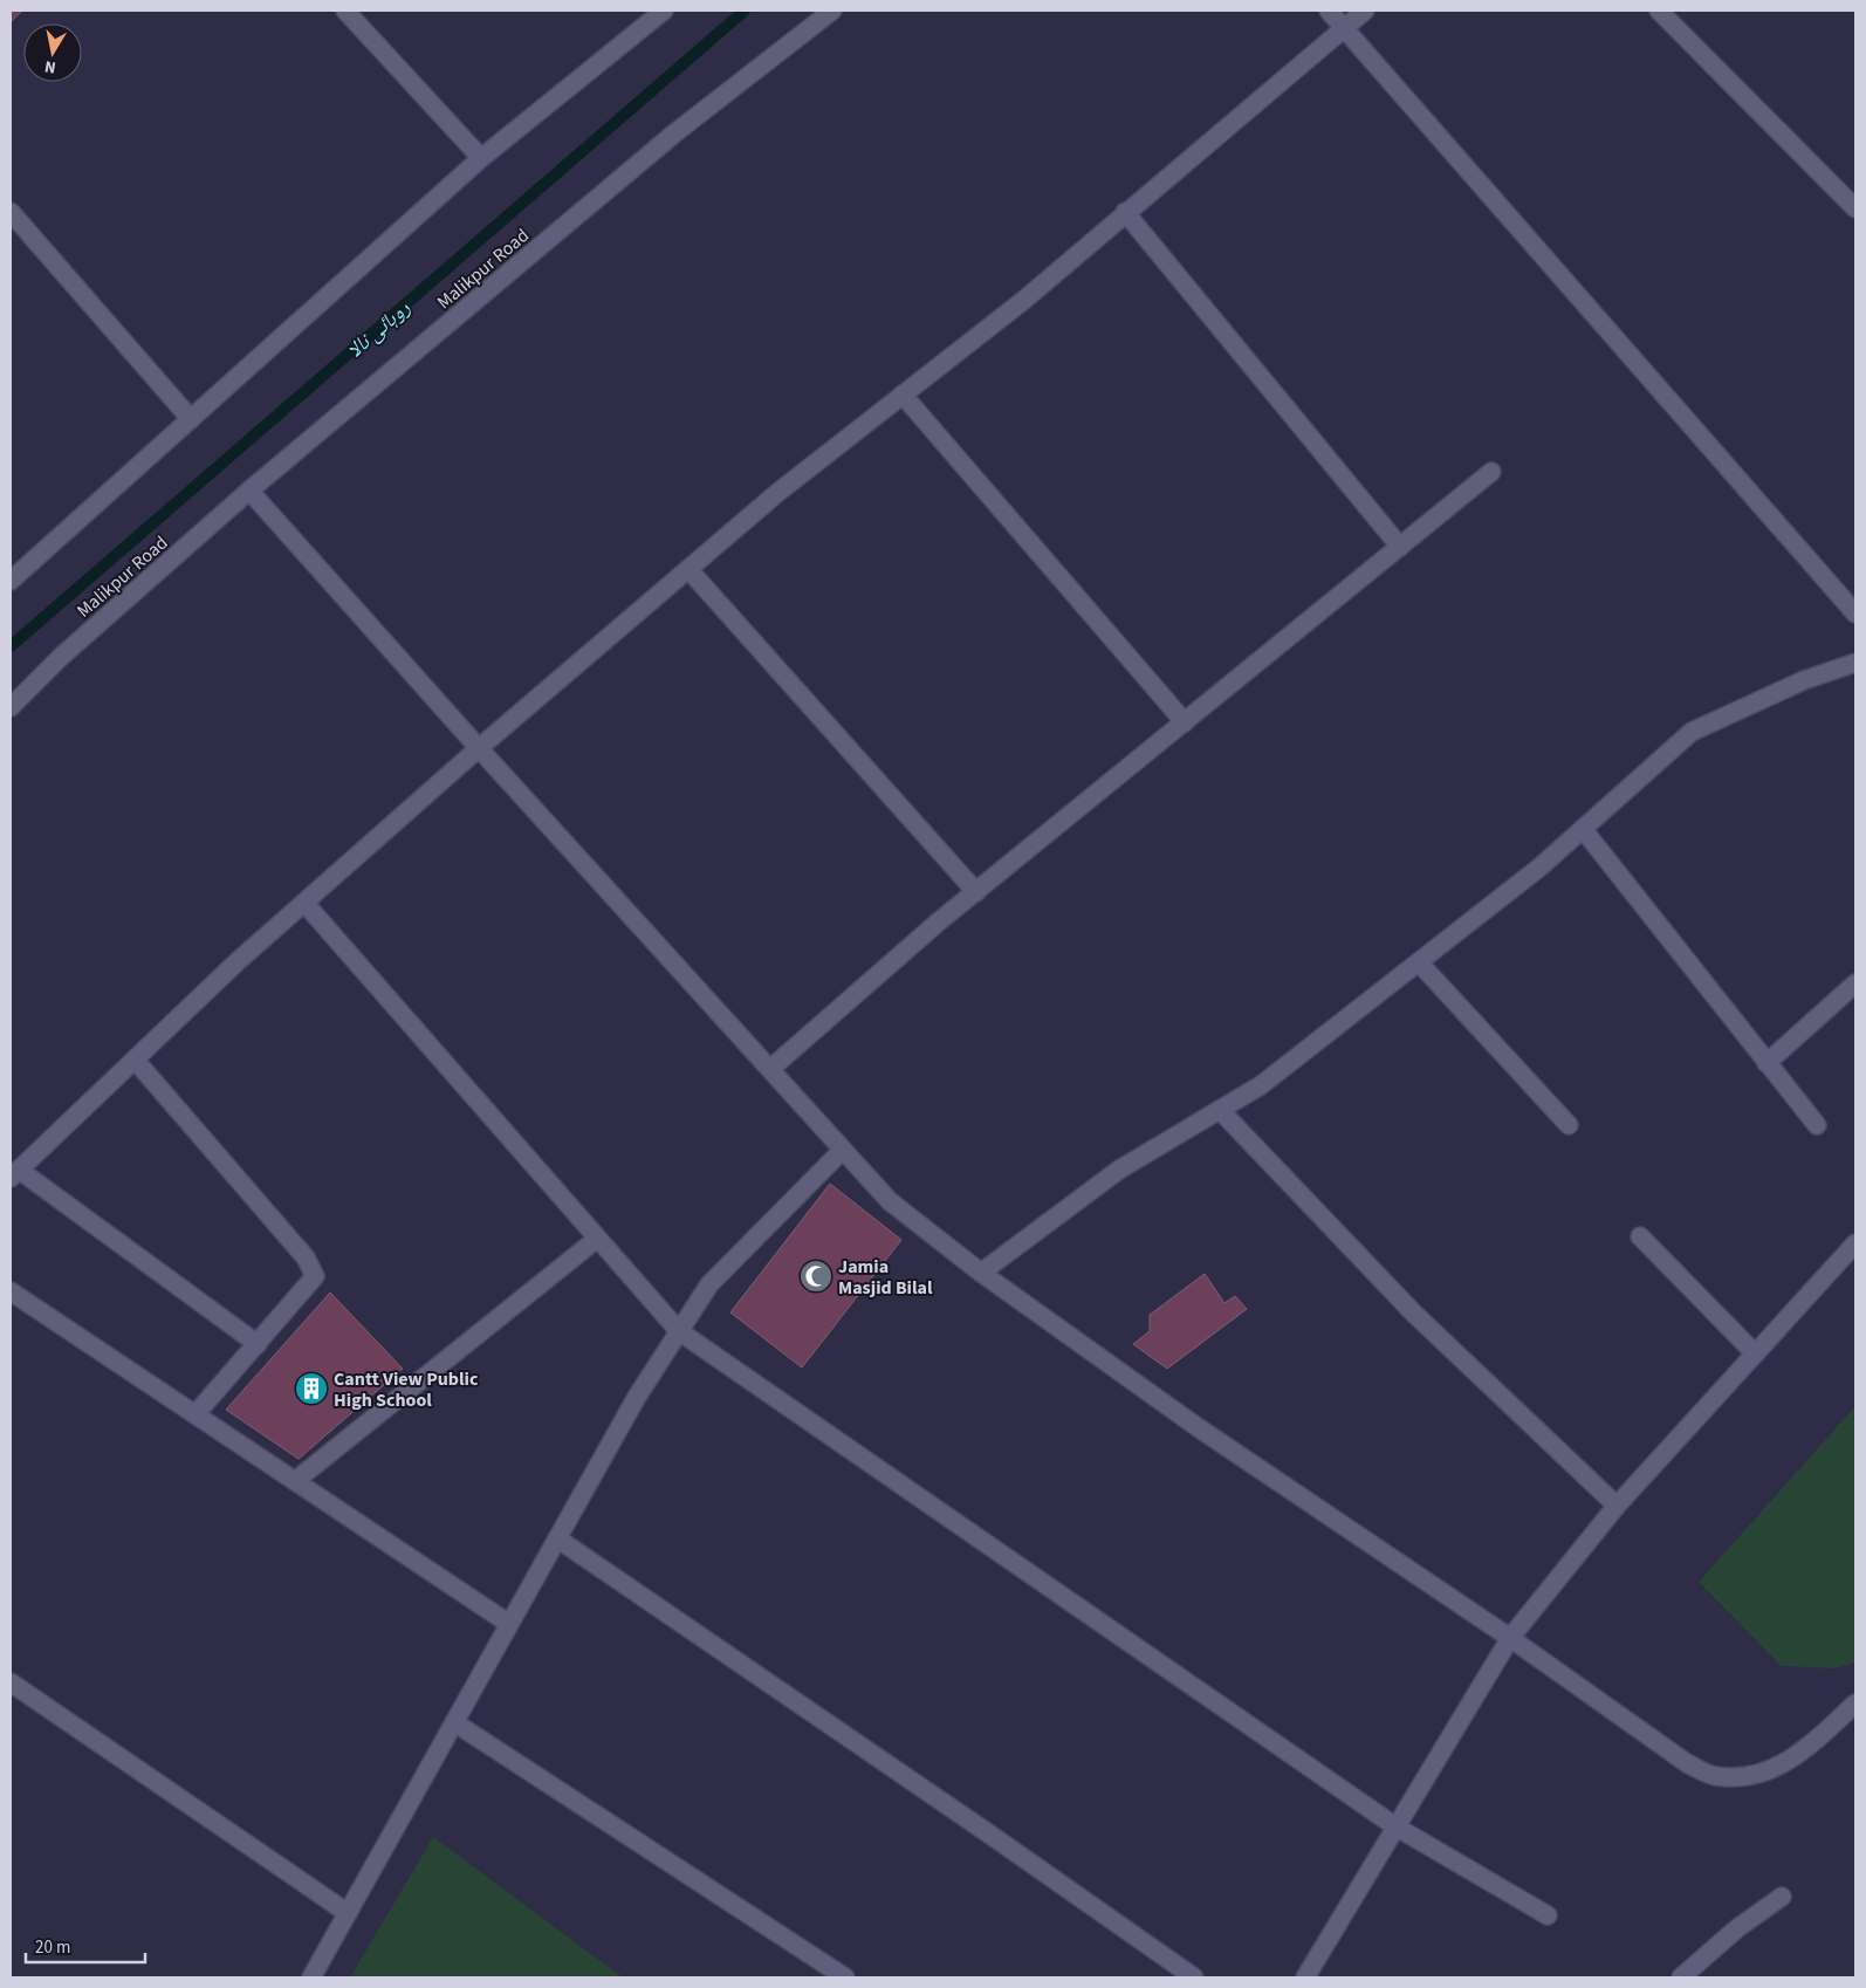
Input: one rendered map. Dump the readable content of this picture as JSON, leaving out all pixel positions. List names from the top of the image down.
{
  "streets": {
    "street": ["Malikpur Road"]
  },
  "water": ["روہائی نالا"],
  "places": {
    "mosque": ["Jamia Masjid Bilal"],
    "building": ["Cantt View Public High School"]
  },
  "scale_bar": "20 m",
  "north": "bottom"
}
